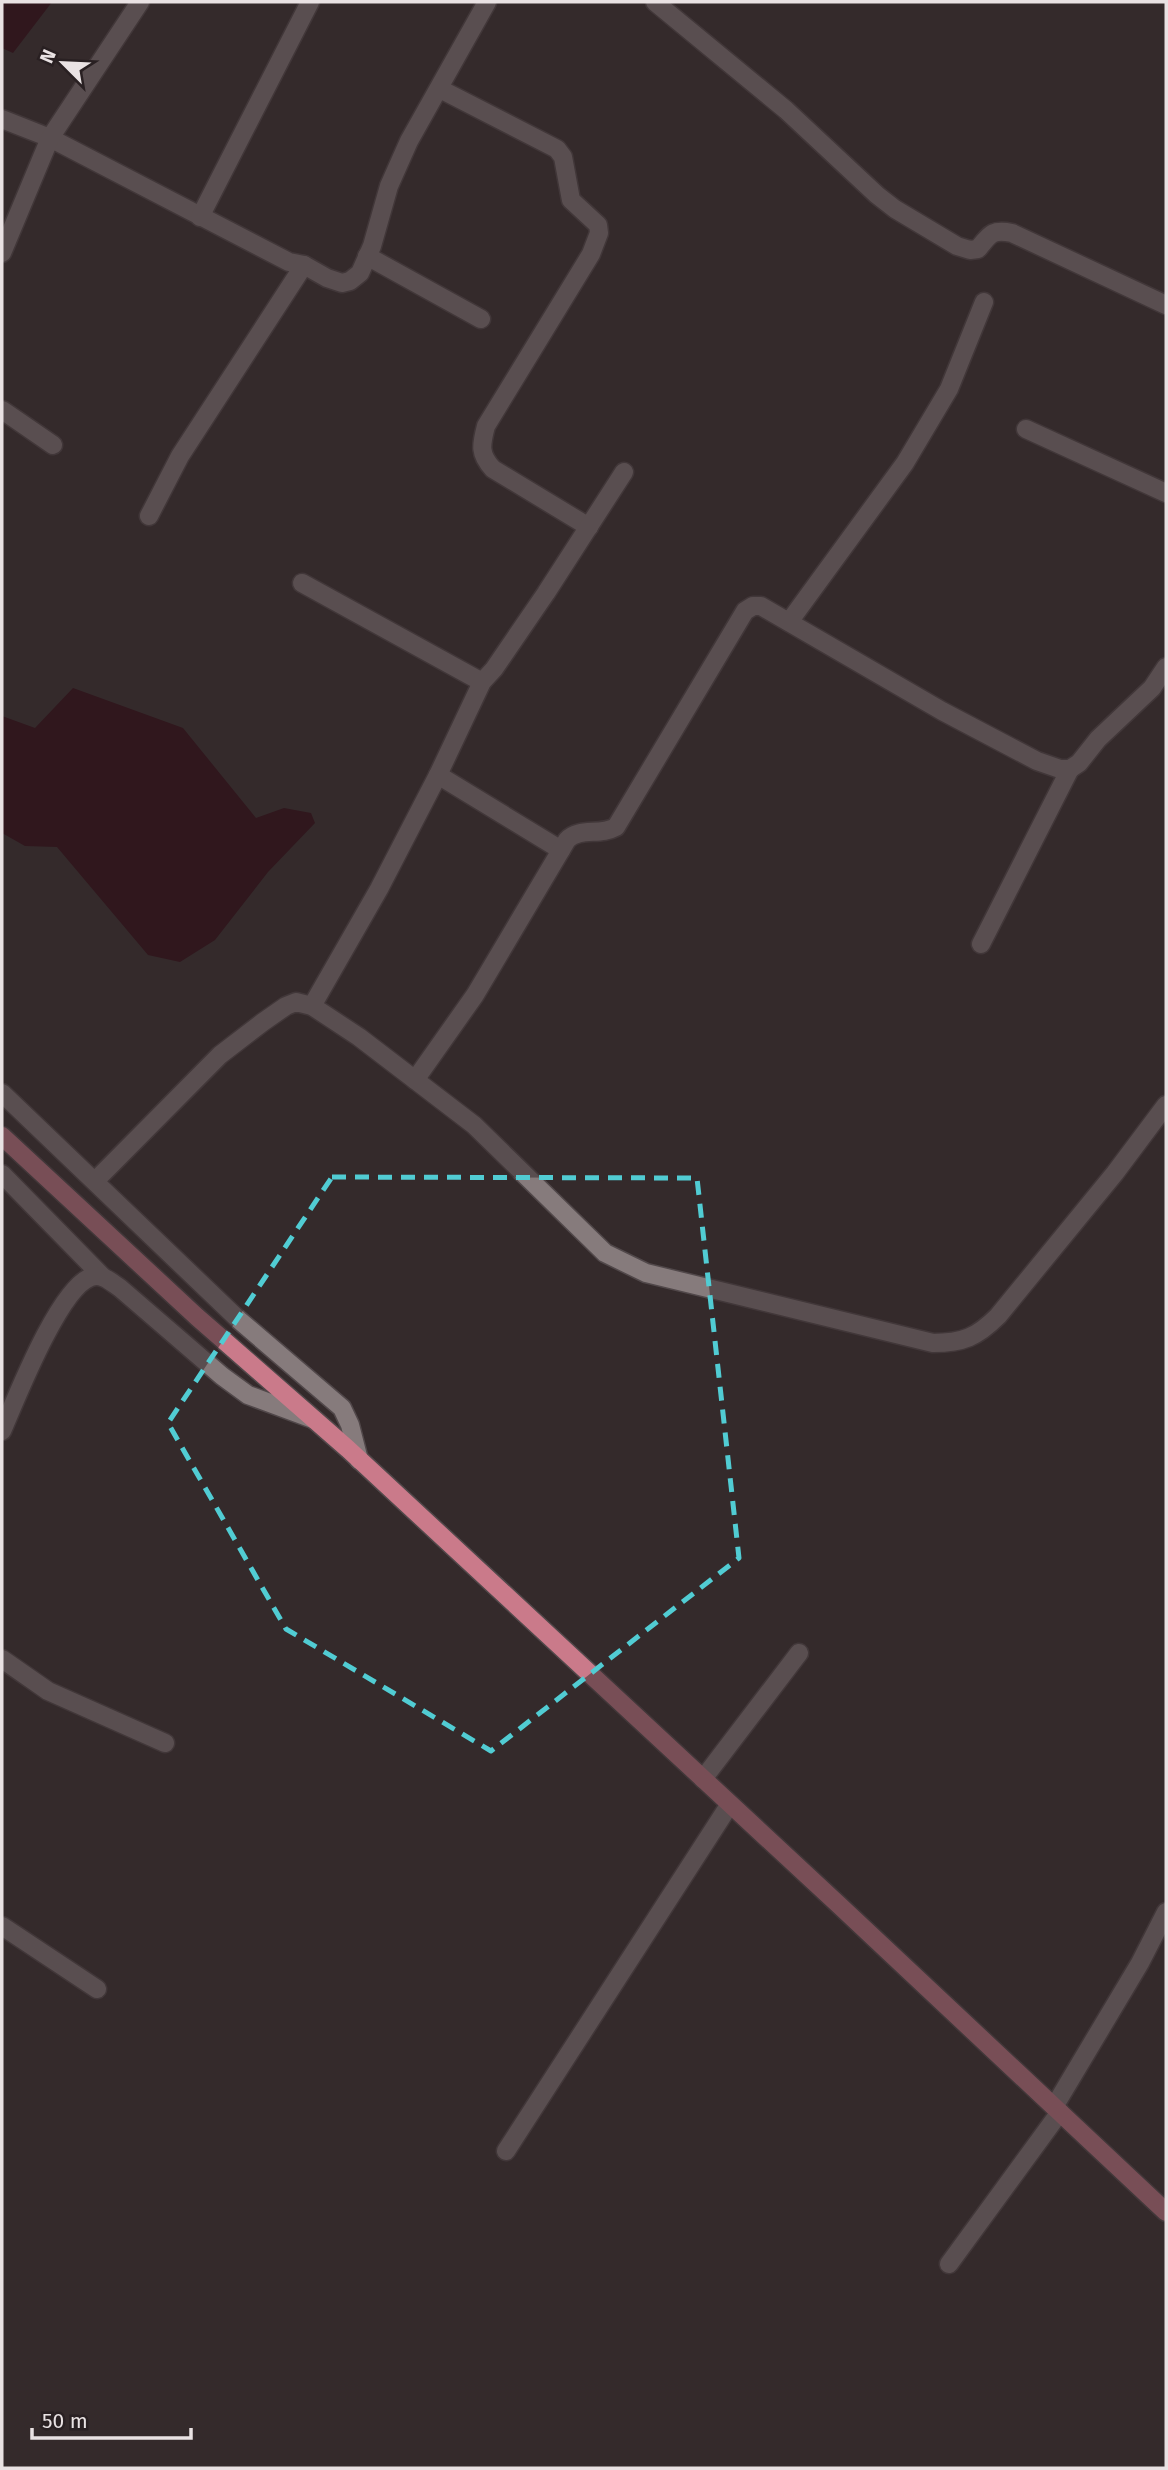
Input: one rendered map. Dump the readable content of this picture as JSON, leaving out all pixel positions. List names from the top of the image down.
{
  "scale_bar": "50 m",
  "north": "top left"
}
